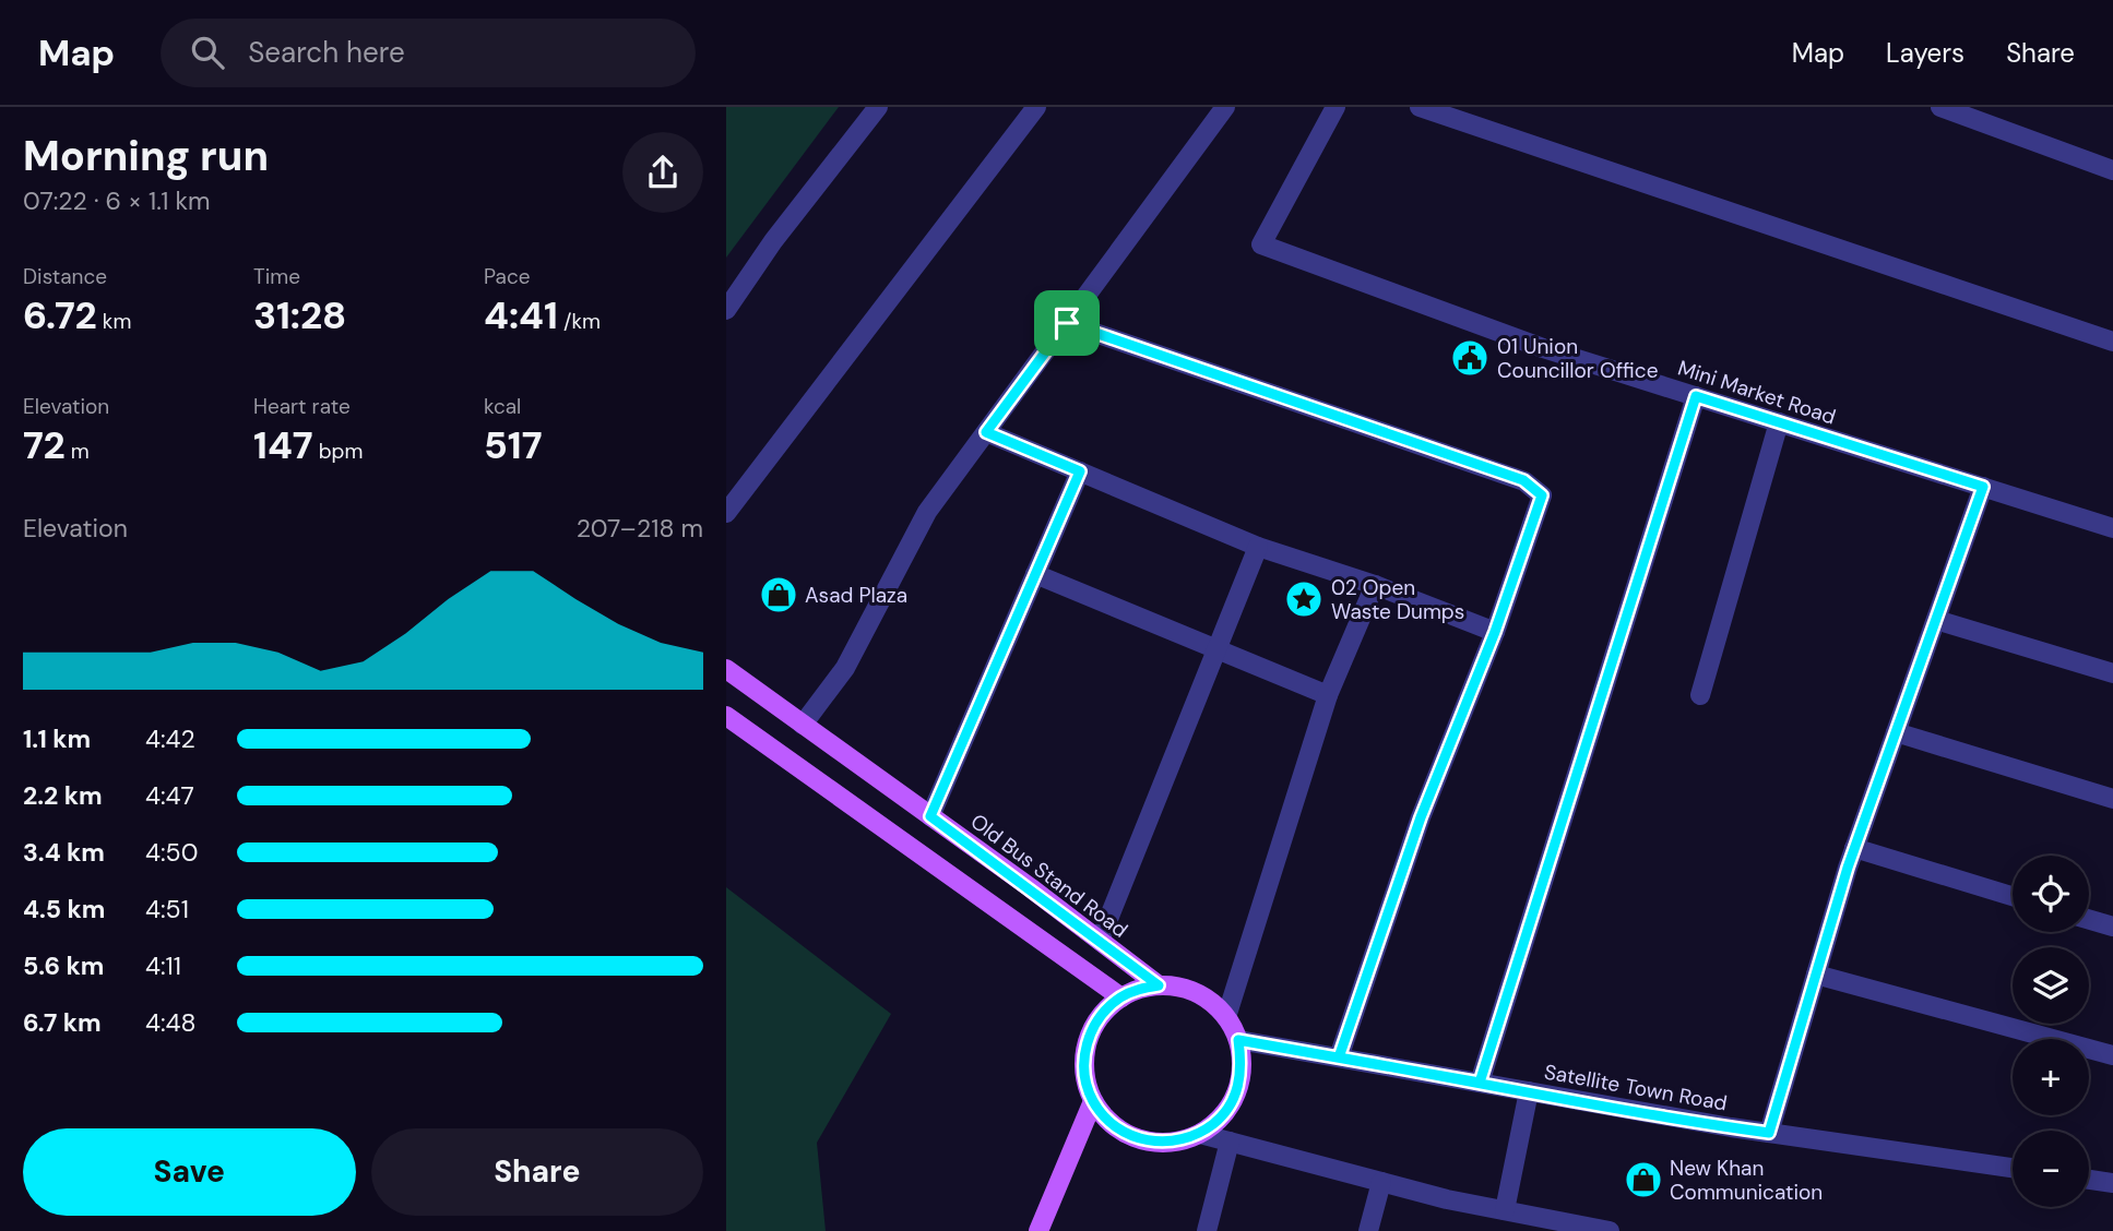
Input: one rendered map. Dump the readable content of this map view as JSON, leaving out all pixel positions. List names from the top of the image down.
{
  "streets": {
    "main road": ["Old Bus Stand Road"],
    "street": ["Mini Market Road", "Satellite Town Road"]
  },
  "crossings": [
    ["Old Bus Stand Road", "Satellite Town Road"]
  ],
  "places": {
    "public building": ["01 Union Councillor Office"],
    "shop": ["Asad Plaza", "New Khan Communication"],
    "place": ["02 Open Waste Dumps"]
  },
  "page": {
    "header": "Map",
    "search": "Search here",
    "nav": ["Map", "Layers", "Share"],
    "heading": ["Morning run", "07:22 · 6 × 1.1 km"],
    "stats": [
      ["Distance", "6.72 km"],
      ["Time", "31:28"],
      ["Pace", "4:41 /km"],
      ["Elevation", "72 m"],
      ["Heart rate", "147 bpm"],
      ["kcal", "517"]
    ],
    "chart": ["Elevation", "207–218 m"],
    "list": [
      {
        "name": "1.1 km",
        "note": "4:42"
      },
      {
        "name": "2.2 km",
        "note": "4:47"
      },
      {
        "name": "3.4 km",
        "note": "4:50"
      },
      {
        "name": "4.5 km",
        "note": "4:51"
      },
      {
        "name": "5.6 km",
        "note": "4:11"
      },
      {
        "name": "6.7 km",
        "note": "4:48"
      }
    ],
    "map_buttons": ["+", "−"],
    "buttons": ["Save", "Share"]
  }
}
